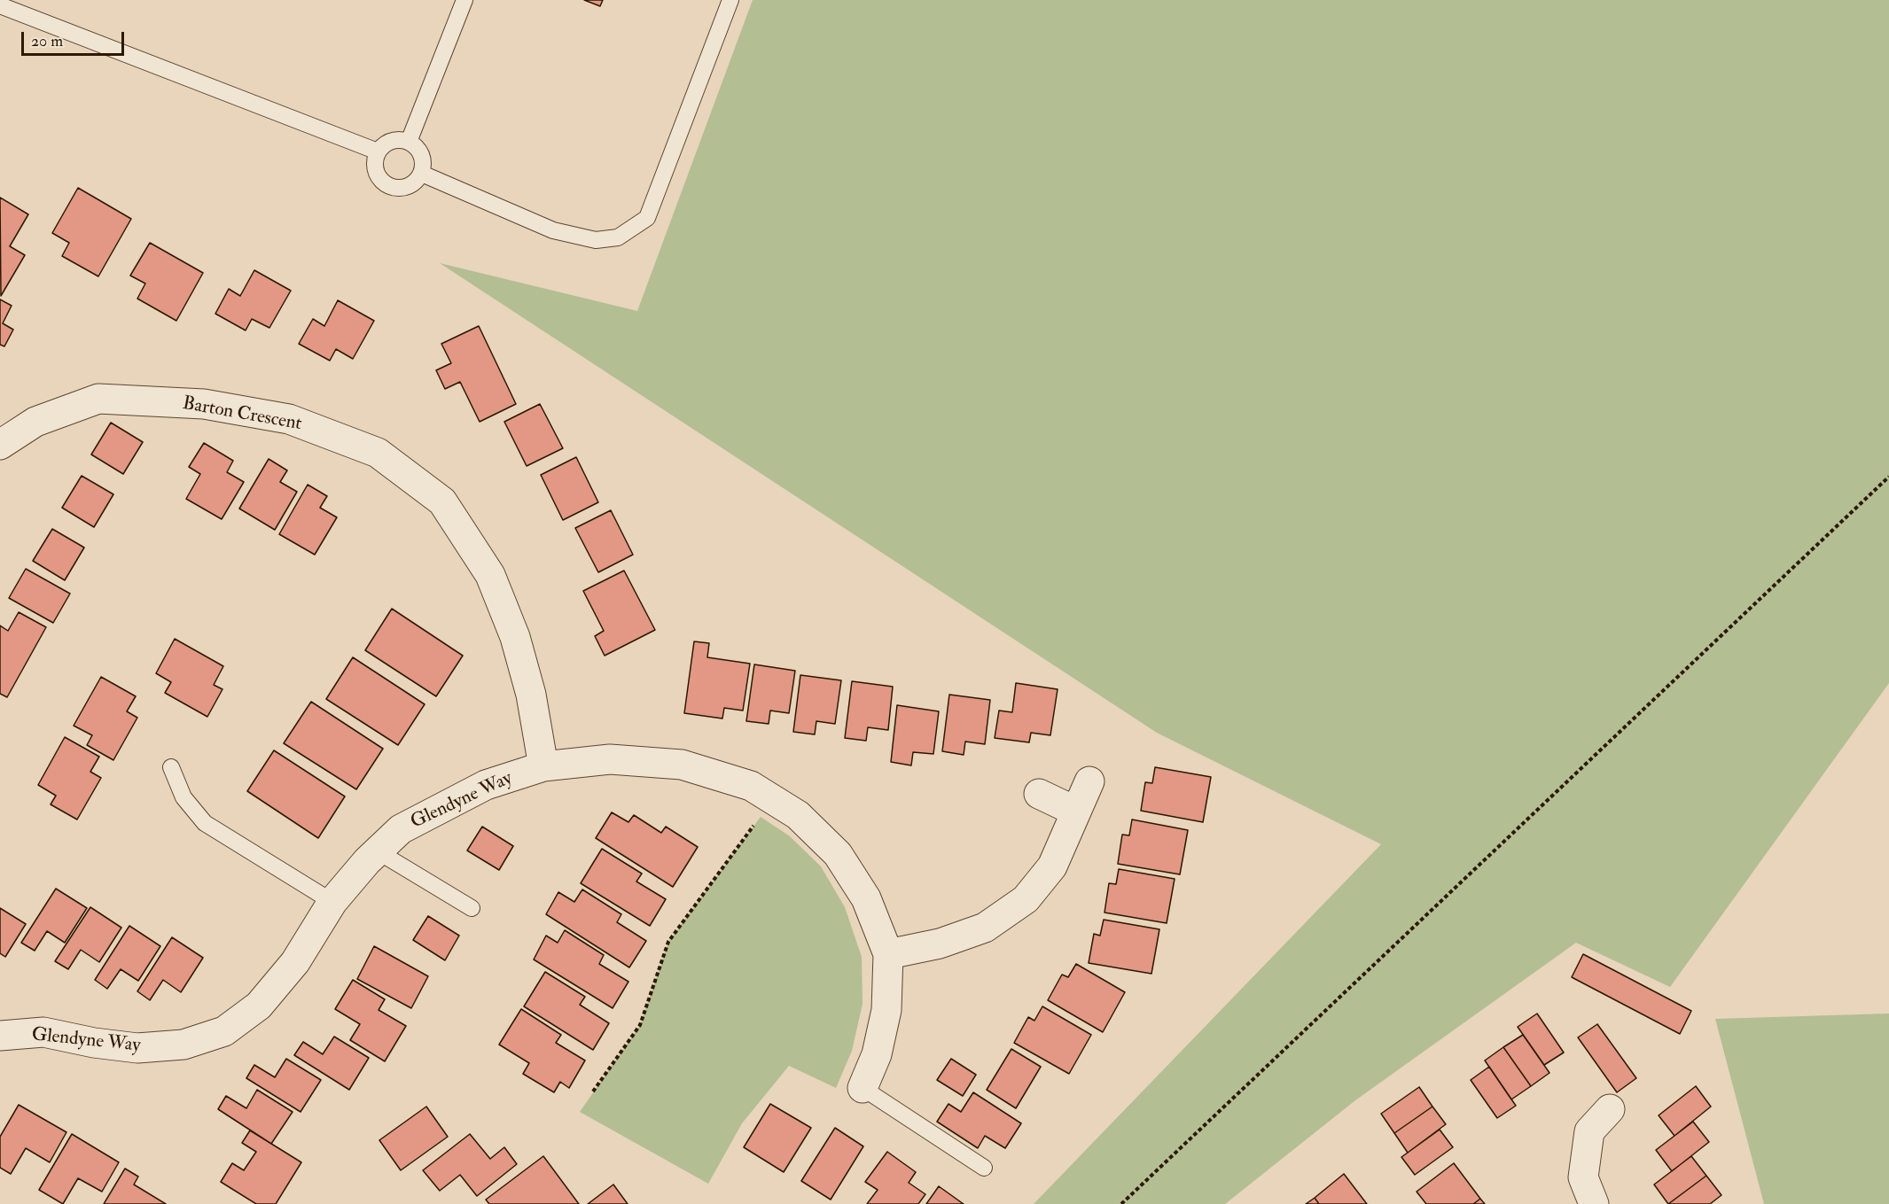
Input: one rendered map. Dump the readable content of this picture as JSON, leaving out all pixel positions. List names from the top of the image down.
{
  "streets": {
    "street": ["Barton Crescent", "Glendyne Way"]
  },
  "crossings": [
    ["Barton Crescent", "Glendyne Way"]
  ],
  "scale_bar": "20 m"
}
